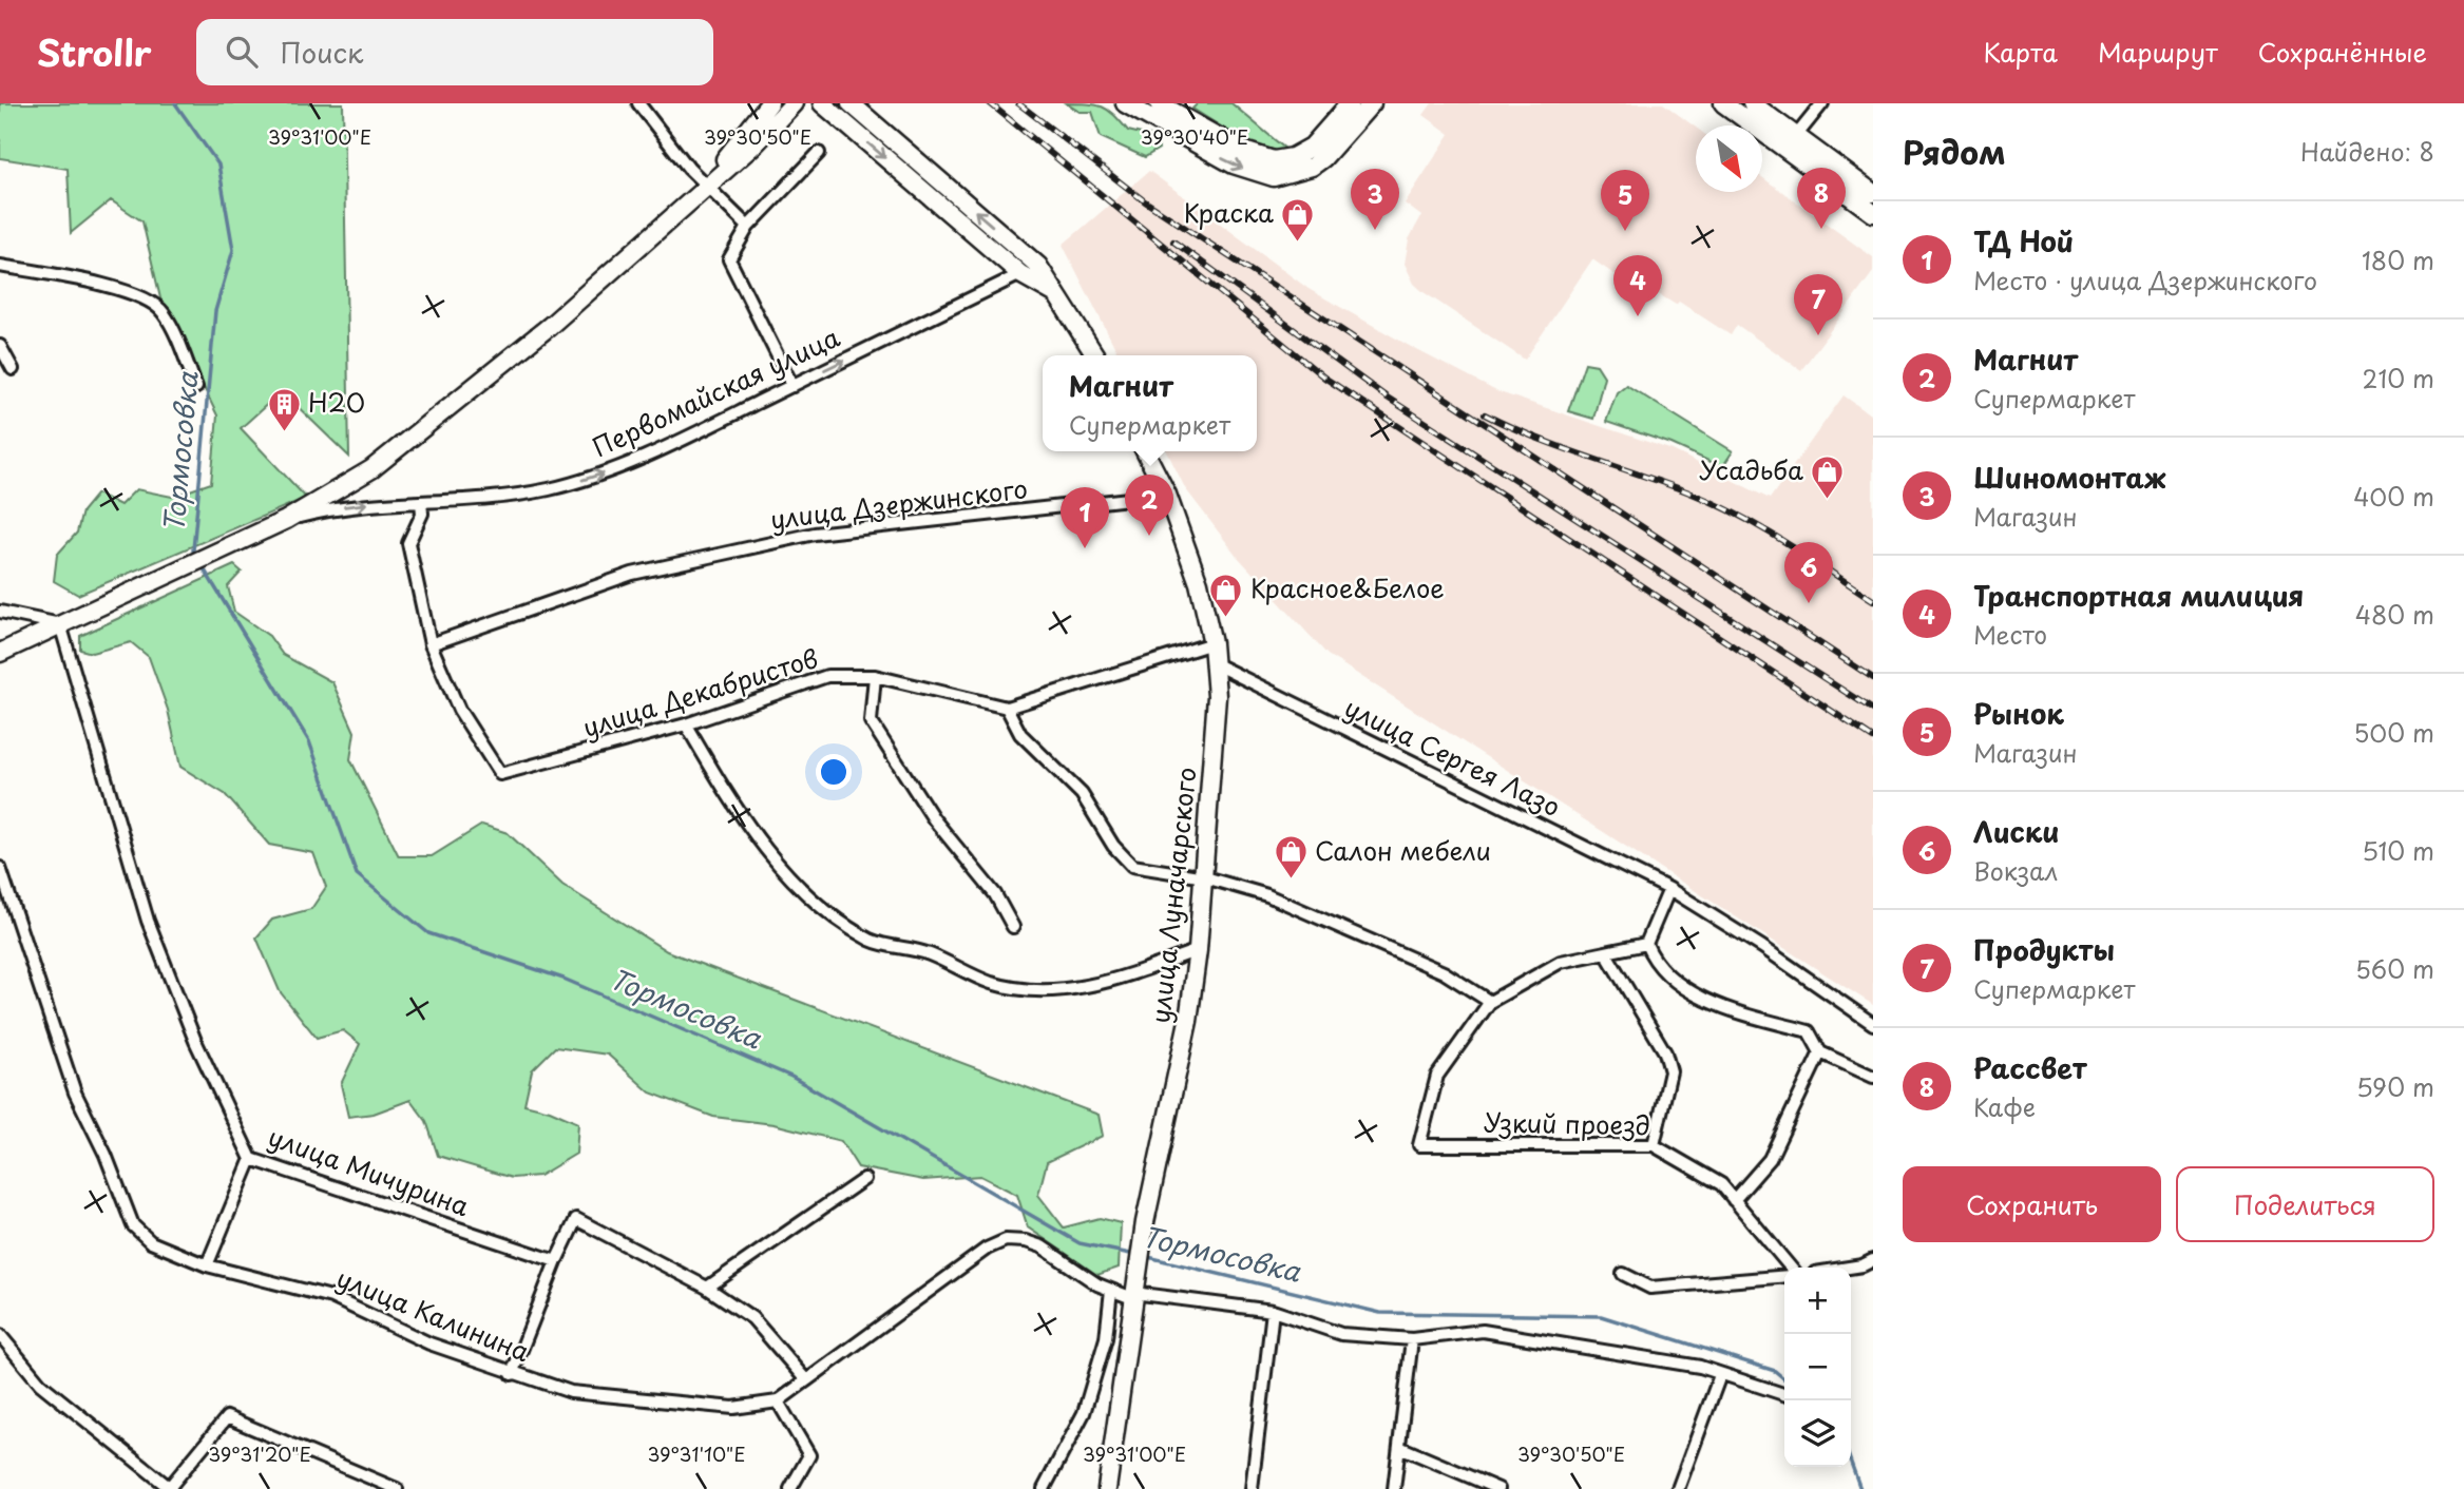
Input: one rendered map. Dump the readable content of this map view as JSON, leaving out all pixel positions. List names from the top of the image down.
{
  "streets": {
    "main road": ["Первомайская улица", "улица Луначарского"],
    "street": [
      "улица Дзержинского",
      "улица Декабристов",
      "улица Сергея Лазо",
      "Узкий проезд",
      "улица Мичурина",
      "улица Калинина"
    ]
  },
  "crossings": [
    ["Первомайская улица", "улица Мичурина"],
    ["улица Дзержинского", "улица Декабристов"],
    ["улица Дзержинского", "улица Луначарского"],
    ["улица Сергея Лазо", "улица Луначарского"],
    ["улица Луначарского", "улица Калинина"]
  ],
  "one_way": ["Первомайская улица"],
  "water": ["Тормосовка"],
  "places": {
    "shop": [
      "Краска",
      "Усадьба",
      "Красное&Белое",
      "Салон мебели"
    ],
    "building": ["H2O"]
  },
  "north": "bottom right",
  "page": {
    "header": "Strollr",
    "search": "Поиск",
    "nav": ["Карта", "Маршрут", "Сохранённые"],
    "heading": ["Рядом", "Найдено: 8"],
    "pins": [
      "8",
      "3",
      "5",
      "4",
      "7",
      "2",
      "1",
      "6"
    ],
    "list": [
      {
        "mark": "1",
        "name": "ТД Ной",
        "note": "Место · улица Дзержинского",
        "value": "180 m"
      },
      {
        "mark": "2",
        "name": "Магнит",
        "note": "Супермаркет",
        "value": "210 m"
      },
      {
        "mark": "3",
        "name": "Шиномонтаж",
        "note": "Магазин",
        "value": "400 m"
      },
      {
        "mark": "4",
        "name": "Транспортная милиция",
        "note": "Место",
        "value": "480 m"
      },
      {
        "mark": "5",
        "name": "Рынок",
        "note": "Магазин",
        "value": "500 m"
      },
      {
        "mark": "6",
        "name": "Лиски",
        "note": "Вокзал",
        "value": "510 m"
      },
      {
        "mark": "7",
        "name": "Продукты",
        "note": "Супермаркет",
        "value": "560 m"
      },
      {
        "mark": "8",
        "name": "Рассвет",
        "note": "Кафе",
        "value": "590 m"
      }
    ],
    "popup": ["Магнит", "Супермаркет"],
    "buttons": ["Сохранить", "Поделиться"],
    "map_buttons": ["+", "−"]
  },
  "coordinates": [
    "39°31'00\"E",
    "39°30'50\"E",
    "39°30'40\"E",
    "39°31'20\"E",
    "39°31'10\"E"
  ]
}
